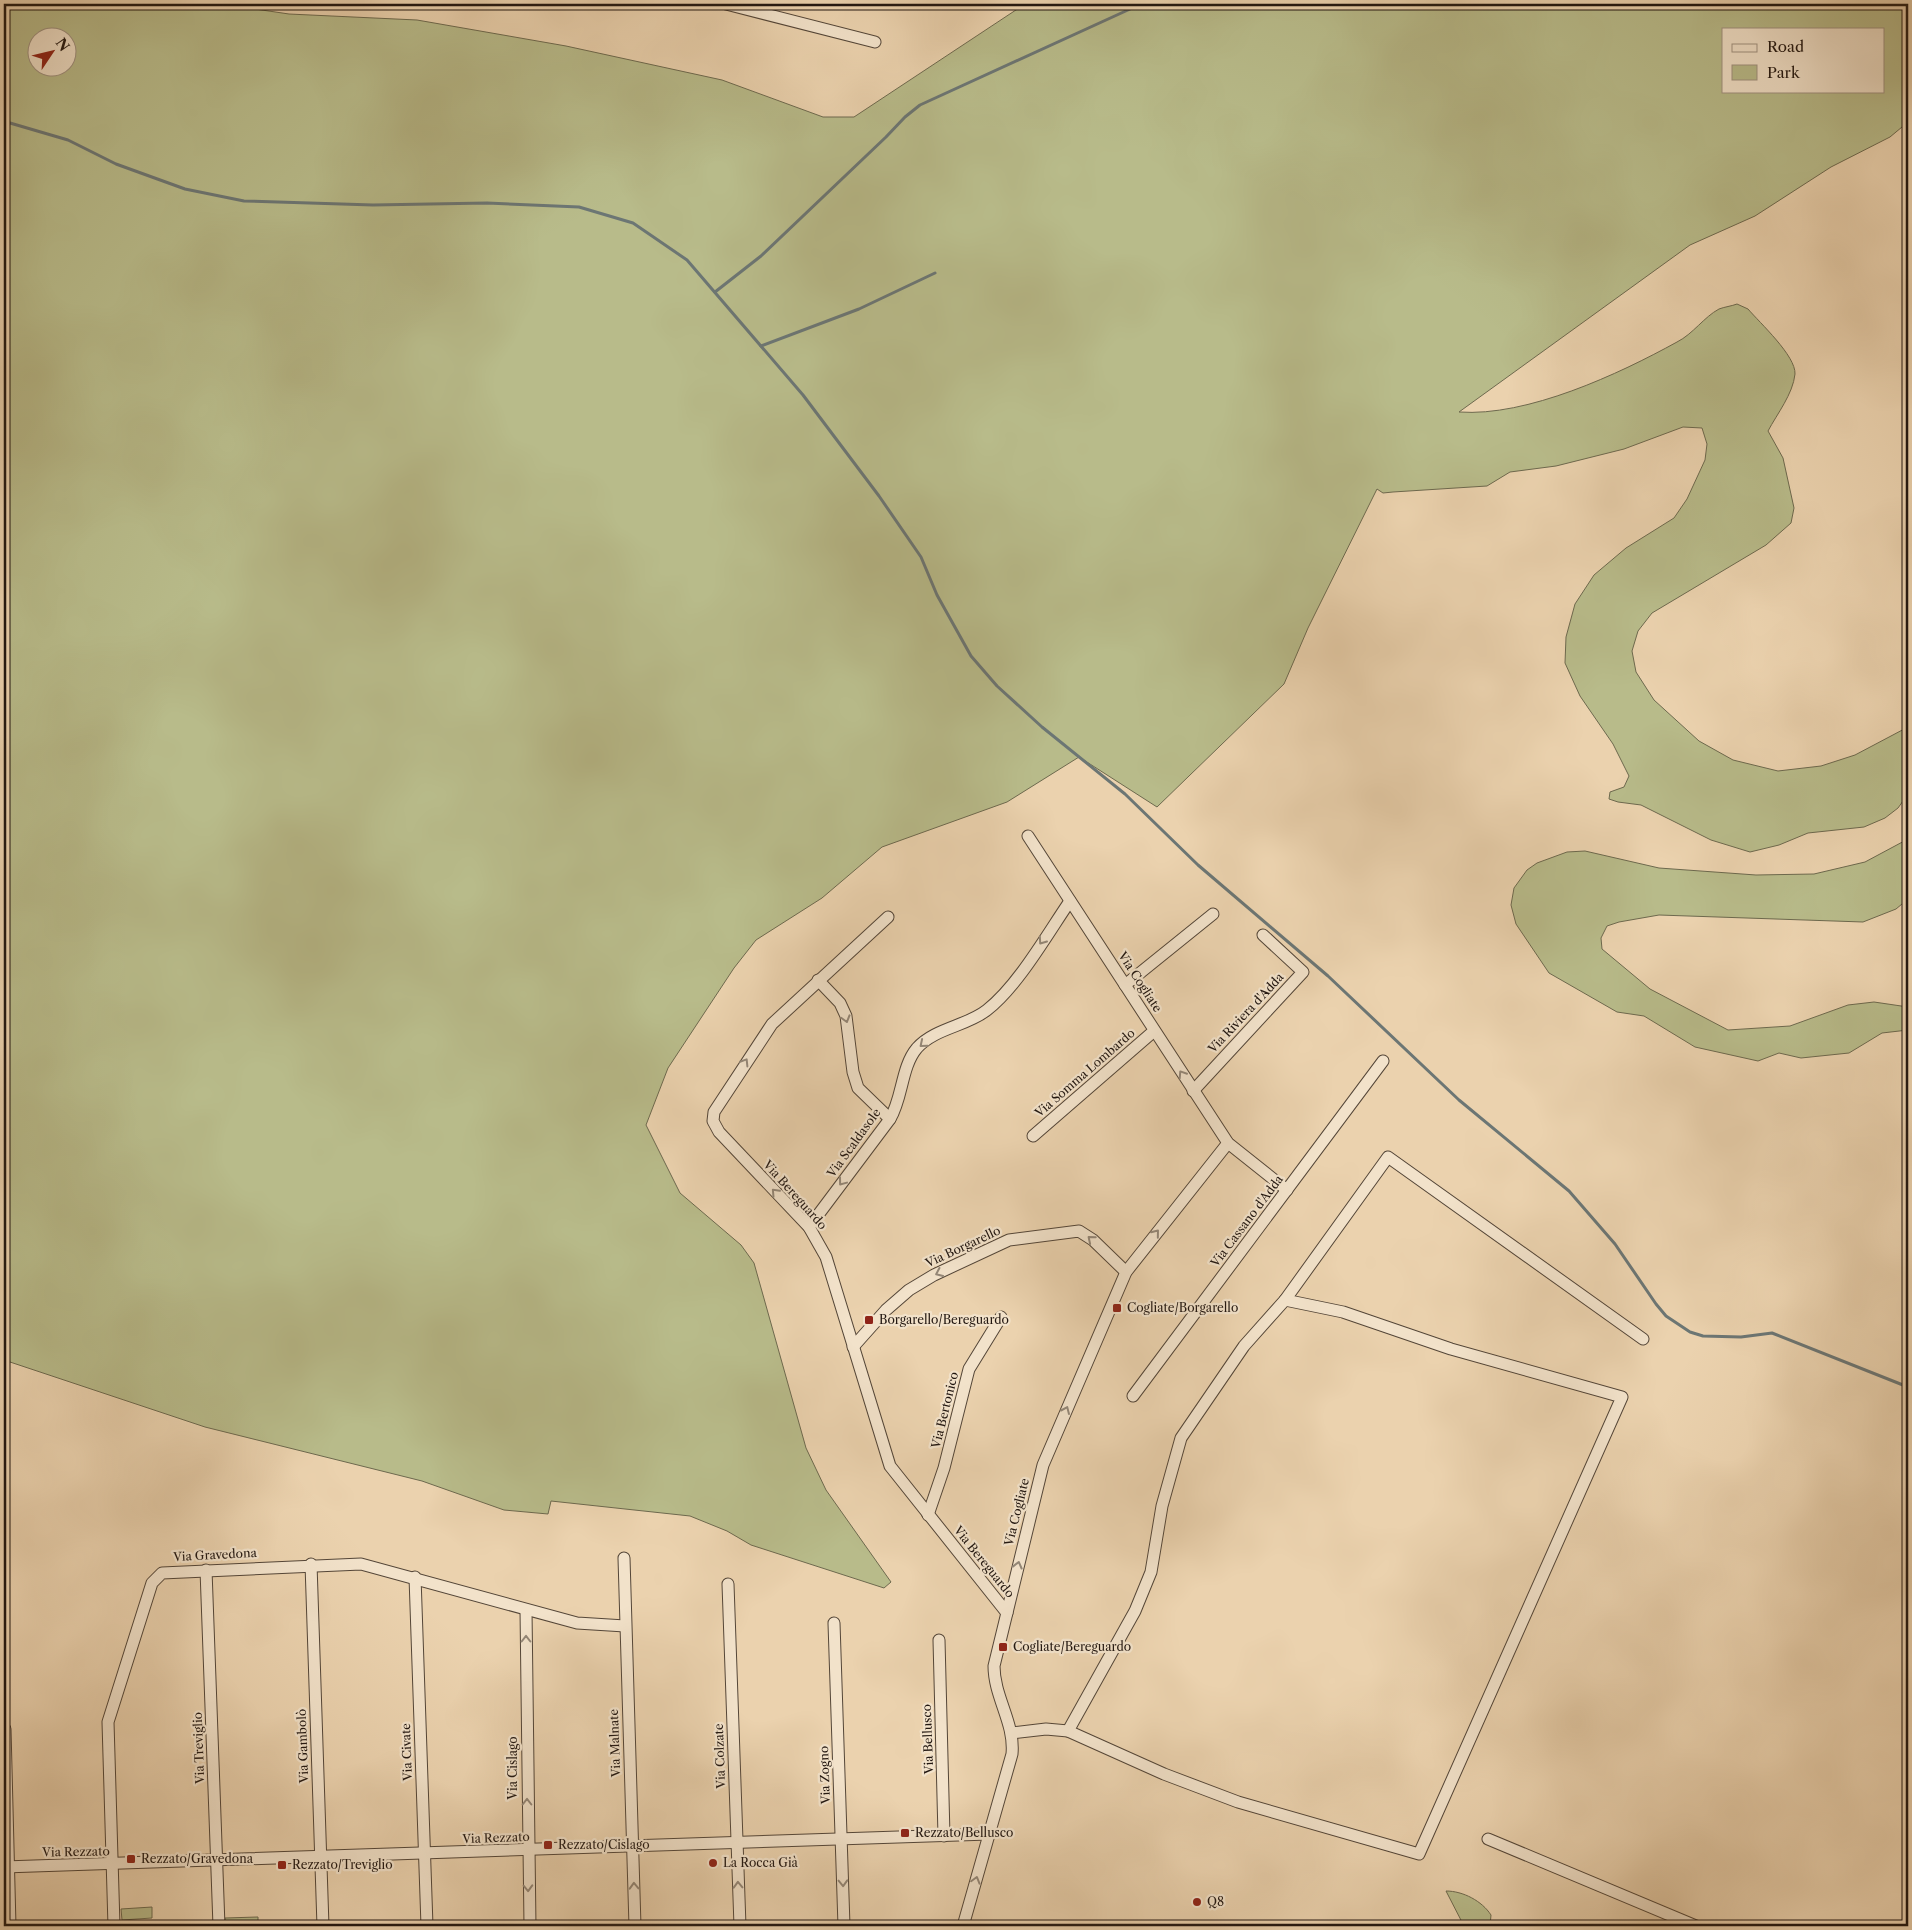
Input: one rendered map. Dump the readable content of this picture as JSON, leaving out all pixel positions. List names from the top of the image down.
{
  "streets": {
    "street": [
      "Via Cogliate",
      "Via Riviera d'Adda",
      "Via Somma Lombardo",
      "Via Scaldasole",
      "Via Bereguardo",
      "Via Cassano d'Adda",
      "Via Borgarello",
      "Via Bertonico",
      "Via Gravedona",
      "Via Bellusco",
      "Via Malnate",
      "Via Gambolò",
      "Via Treviglio",
      "Via Civate",
      "Via Colzate",
      "Via Cislago",
      "Via Zogno",
      "Via Rezzato"
    ]
  },
  "crossings": [
    ["Via Cogliate", "Via Riviera d'Adda"],
    ["Via Cogliate", "Via Somma Lombardo"],
    ["Via Cogliate", "Via Scaldasole"],
    ["Via Cogliate", "Via Bereguardo"],
    ["Via Cogliate", "Via Cassano d'Adda"],
    ["Via Cogliate", "Via Borgarello"],
    ["Via Cogliate", "Via Rezzato"],
    ["Via Scaldasole", "Via Bereguardo"],
    ["Via Bereguardo", "Via Borgarello"],
    ["Via Bereguardo", "Via Bertonico"],
    ["Via Gravedona", "Via Malnate"],
    ["Via Gravedona", "Via Gambolò"],
    ["Via Gravedona", "Via Treviglio"],
    ["Via Gravedona", "Via Civate"],
    ["Via Gravedona", "Via Cislago"],
    ["Via Gravedona", "Via Rezzato"],
    ["Via Bellusco", "Via Rezzato"],
    ["Via Malnate", "Via Rezzato"],
    ["Via Gambolò", "Via Rezzato"],
    ["Via Treviglio", "Via Rezzato"],
    ["Via Civate", "Via Rezzato"],
    ["Via Colzate", "Via Rezzato"],
    ["Via Cislago", "Via Rezzato"],
    ["Via Zogno", "Via Rezzato"]
  ],
  "one_way": ["Via Cogliate", "Via Scaldasole", "Via Borgarello"],
  "places": {
    "transit": [
      "Cogliate/Borgarello",
      "Borgarello/Bereguardo",
      "Cogliate/Bereguardo",
      "Rezzato/Bellusco",
      "Rezzato/Cislago",
      "Rezzato/Gravedona",
      "Rezzato/Treviglio"
    ],
    "other": ["La Rocca Già", "Q8"]
  },
  "legend": ["Road", "Park"],
  "north": "top right"
}
